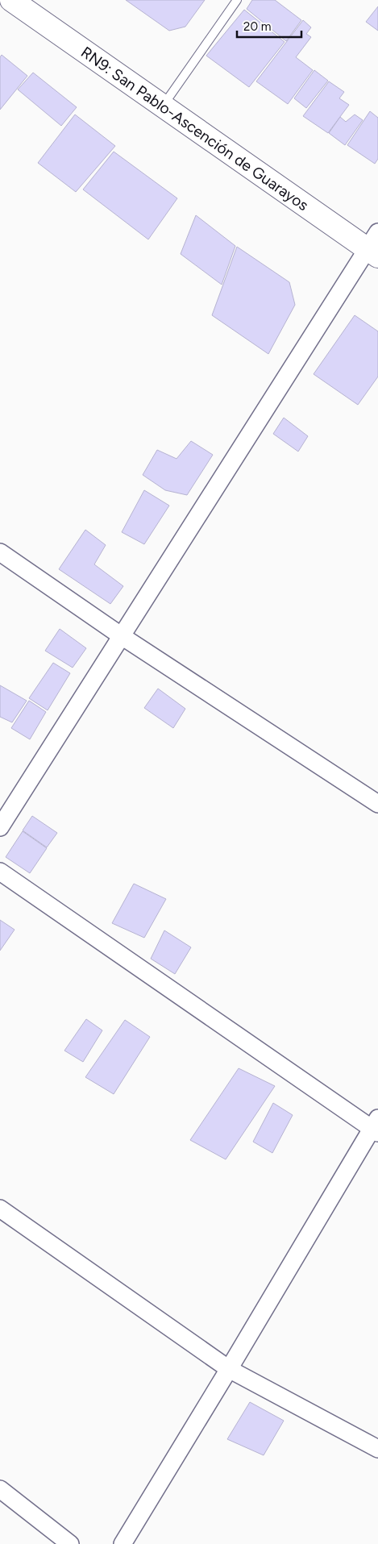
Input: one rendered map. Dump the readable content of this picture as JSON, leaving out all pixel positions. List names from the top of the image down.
{
  "streets": {
    "highway": ["RN9: San Pablo-Ascención de Guarayos"]
  },
  "scale_bar": "20 m"
}
